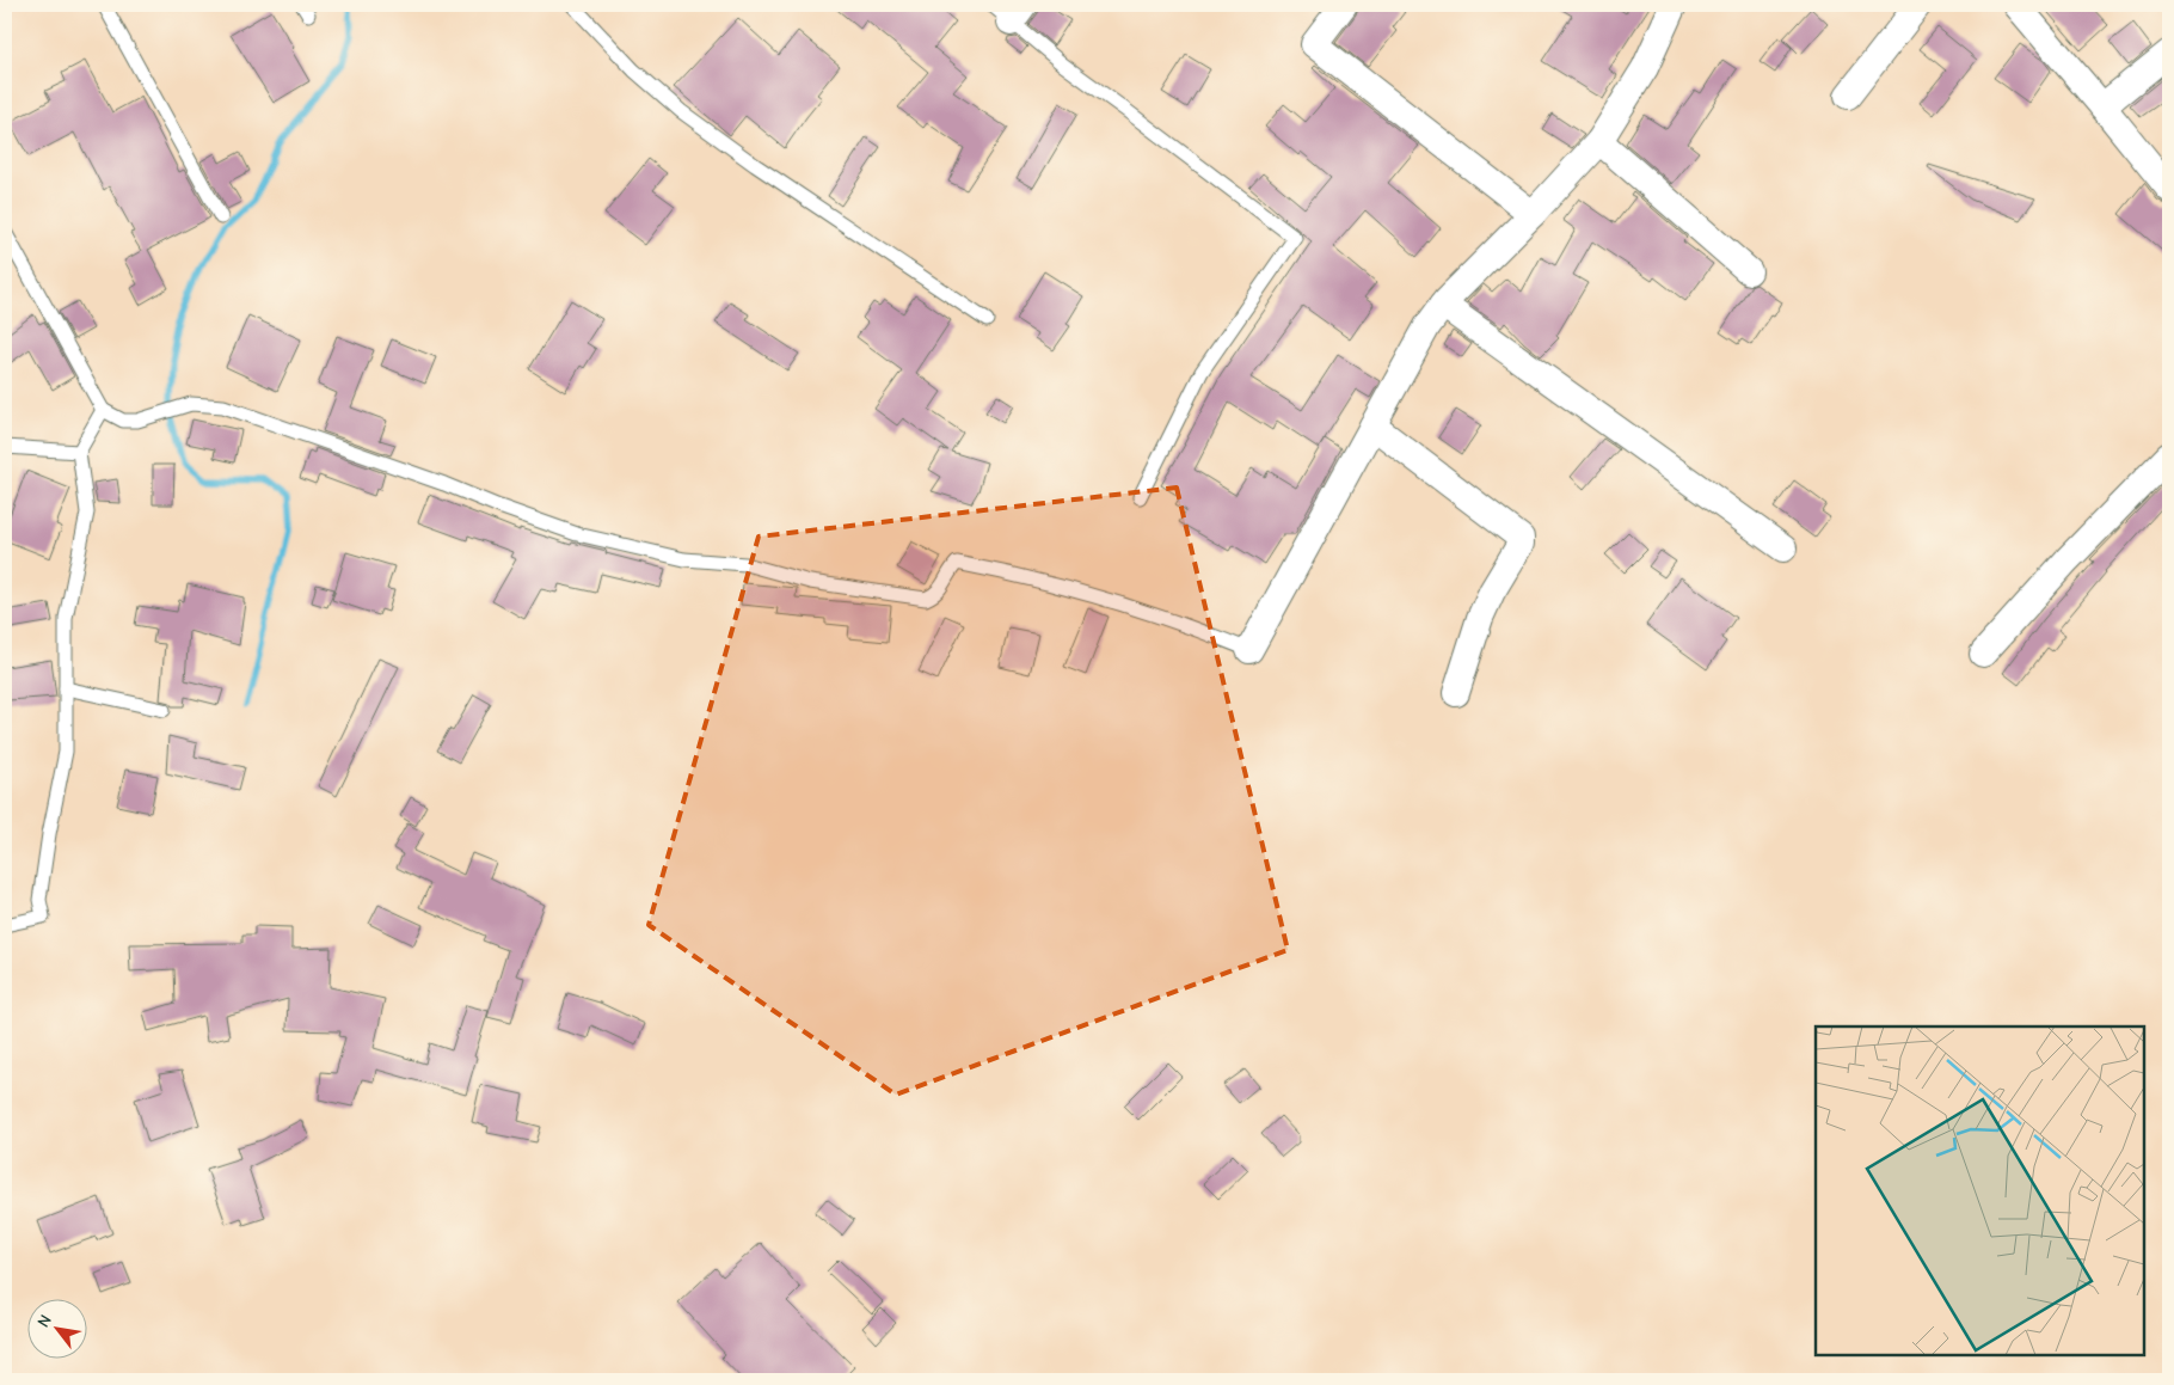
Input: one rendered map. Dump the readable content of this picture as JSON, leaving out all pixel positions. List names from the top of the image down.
{
  "north": "top left"
}
